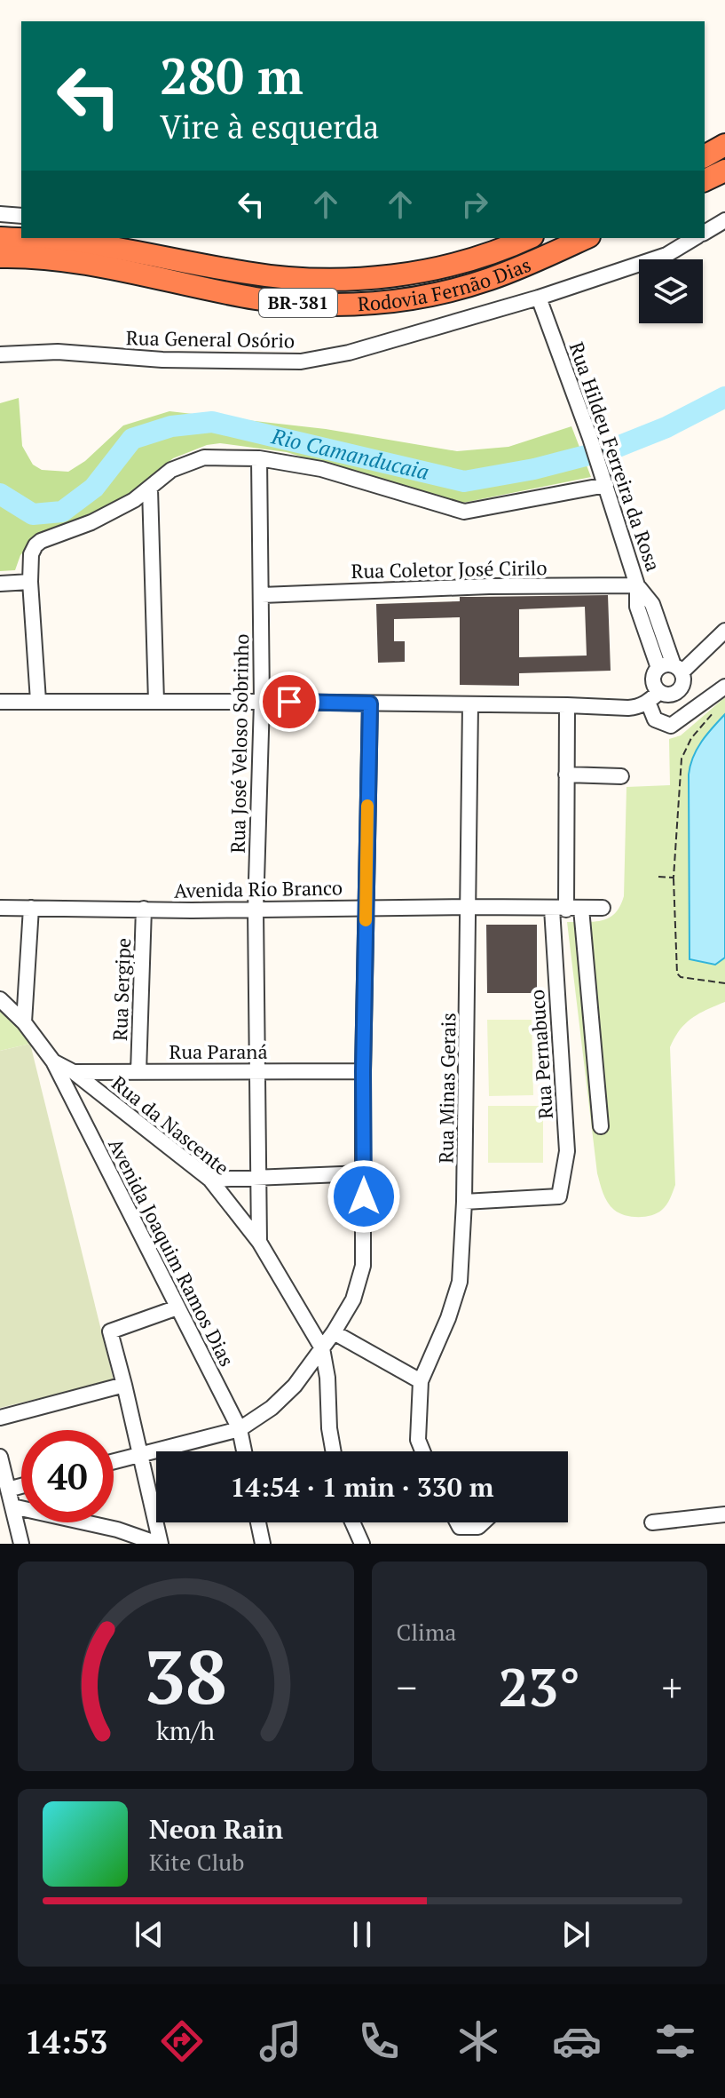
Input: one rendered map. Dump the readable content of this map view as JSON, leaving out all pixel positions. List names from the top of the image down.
{
  "streets": {
    "highway": ["Rodovia Fernão Dias", "BR-381"],
    "street": [
      "Rua General Osório",
      "Rua Hildeu Ferreira da Rosa",
      "Rua Coletor José Cirilo",
      "Rua José Veloso Sobrinho",
      "Avenida Rio Branco",
      "Rua Sergipe",
      "Rua Paraná",
      "Rua Pernabuco",
      "Rua Minas Gerais",
      "Rua da Nascente",
      "Avenida Joaquim Ramos Dias"
    ]
  },
  "crossings": [
    ["Rua General Osório", "Rua Hildeu Ferreira da Rosa"],
    ["Rua Hildeu Ferreira da Rosa", "Rua Coletor José Cirilo"],
    ["Rua Coletor José Cirilo", "Rua José Veloso Sobrinho"],
    ["Rua José Veloso Sobrinho", "Avenida Rio Branco"],
    ["Rua José Veloso Sobrinho", "Rua Paraná"],
    ["Rua José Veloso Sobrinho", "Rua da Nascente"],
    ["Avenida Rio Branco", "Rua Sergipe"],
    ["Avenida Rio Branco", "Rua Pernabuco"],
    ["Avenida Rio Branco", "Rua Minas Gerais"],
    ["Rua Sergipe", "Rua Paraná"],
    ["Rua Paraná", "Rua da Nascente"],
    ["Rua Pernabuco", "Rua Minas Gerais"],
    ["Rua da Nascente", "Avenida Joaquim Ramos Dias"]
  ],
  "water": ["Rio Camanducaia"],
  "page": {
    "turn": ["280 m", "Vire à esquerda"],
    "limit": "40",
    "trip": "14:54 · 1 min · 330 m",
    "tile": "Clima",
    "heat": ["−", "23°", "+"],
    "song": ["Neon Rain", "Kite Club"],
    "tabs": "14:53",
    "gauge": ["38", "km/h"]
  }
}
